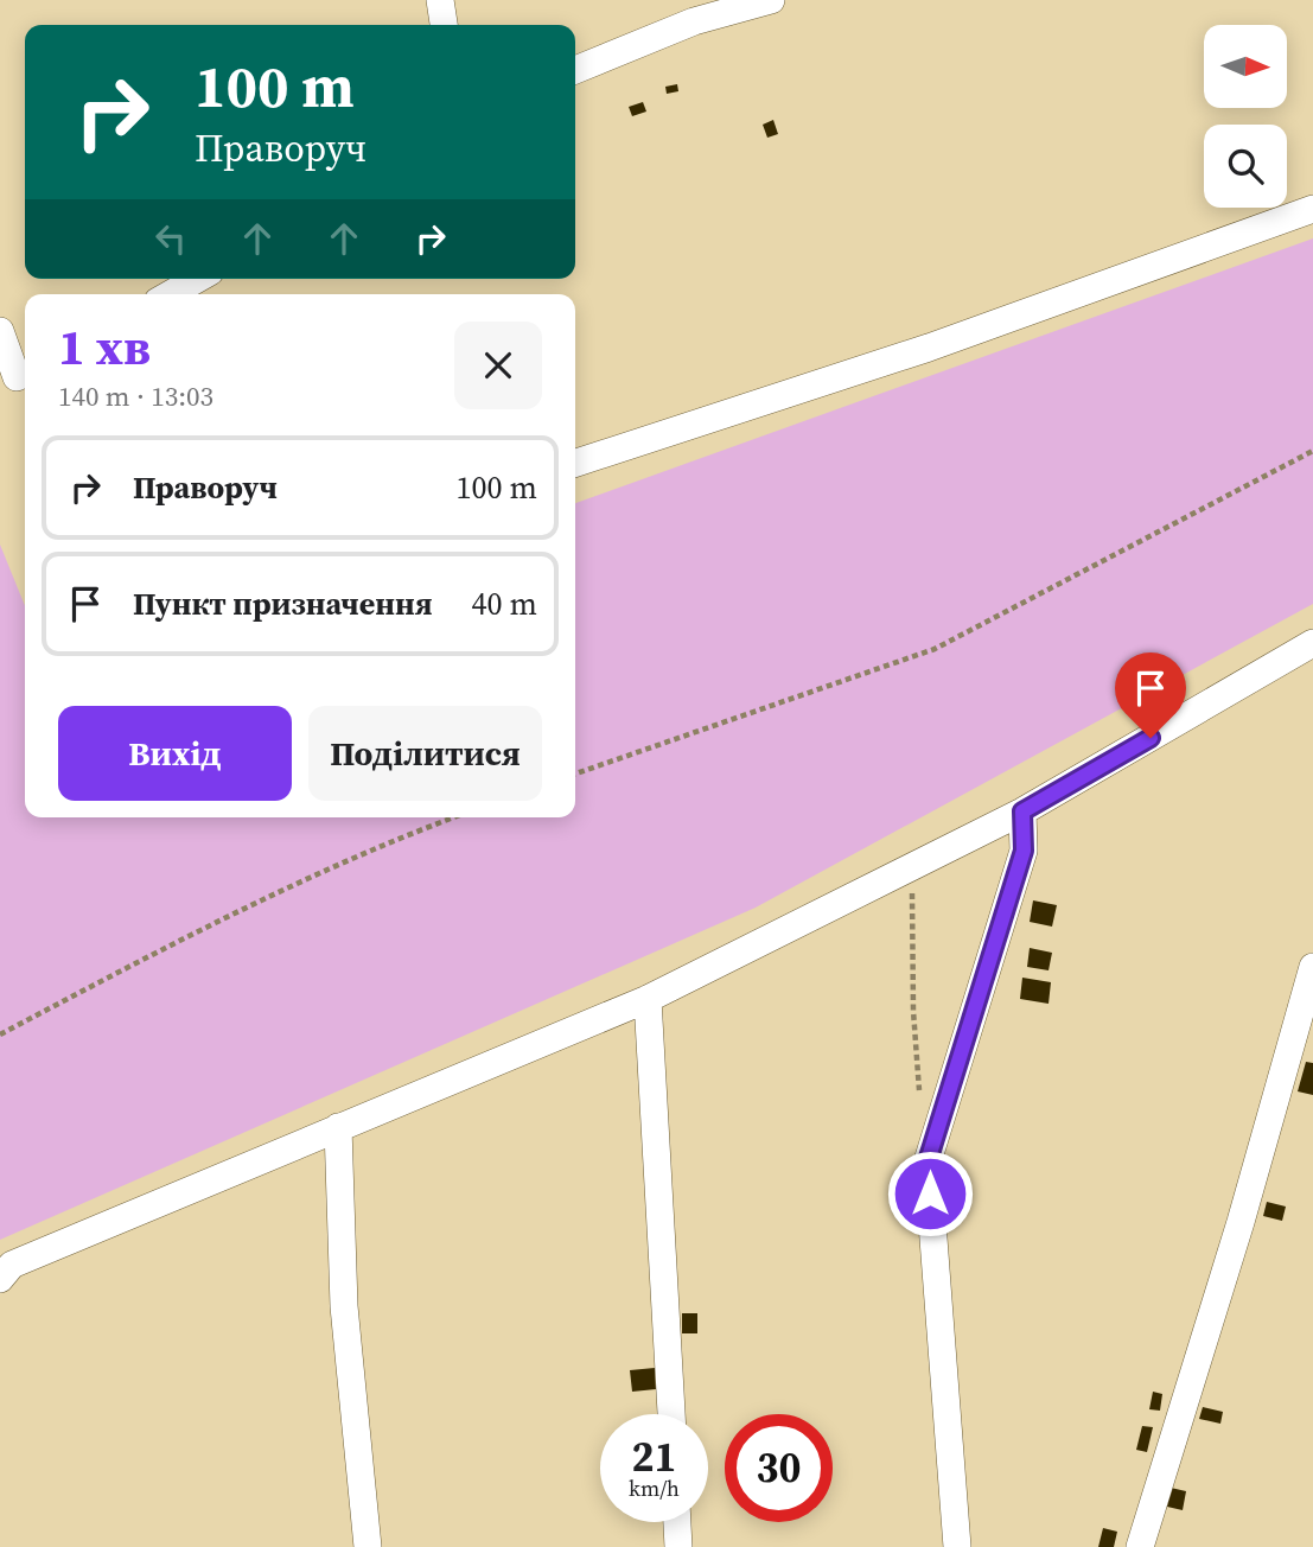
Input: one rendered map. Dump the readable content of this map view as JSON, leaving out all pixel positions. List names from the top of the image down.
{
  "north": "right",
  "page": {
    "turn": ["100 m", "Праворуч"],
    "heading": ["1 хв", "140 m · 13:03"],
    "list": [
      {
        "name": "Праворуч",
        "value": "100 m"
      },
      {
        "name": "Пункт призначення",
        "value": "40 m"
      }
    ],
    "buttons": ["Вихід", "Поділитися"],
    "speed": "21 km/h",
    "limit": "30"
  }
}
